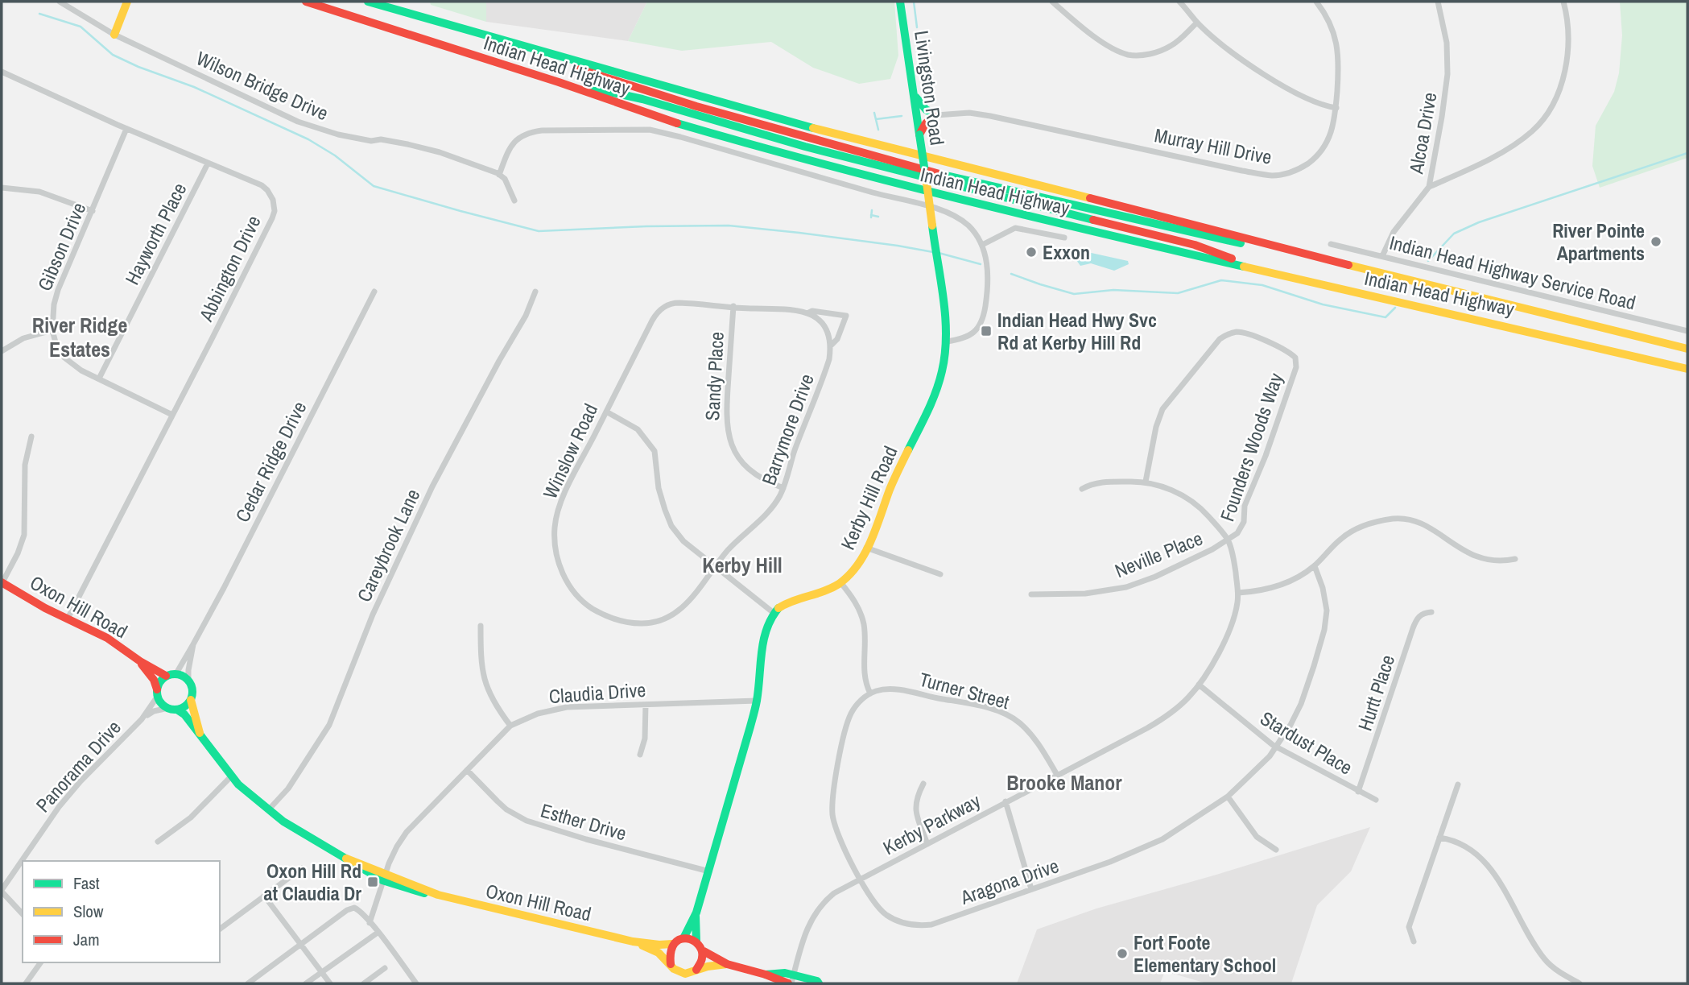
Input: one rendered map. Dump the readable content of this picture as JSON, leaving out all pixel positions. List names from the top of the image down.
{
  "streets": {
    "main road": [
      "Indian Head Highway",
      "Livingston Road",
      "Kerby Hill Road",
      "Oxon Hill Road"
    ],
    "street": [
      "Wilson Bridge Drive",
      "Alcoa Drive",
      "Murray Hill Drive",
      "Hayworth Place",
      "Gibson Drive",
      "Abbington Drive",
      "Indian Head Highway Service Road",
      "Sandy Place",
      "Barrymore Drive",
      "Founders Woods Way",
      "Winslow Road",
      "Cedar Ridge Drive",
      "Careybrook Lane",
      "Neville Place",
      "Turner Street",
      "Claudia Drive",
      "Hurtt Place",
      "Stardust Place",
      "Panorama Drive",
      "Esther Drive",
      "Kerby Parkway",
      "Aragona Drive"
    ]
  },
  "crossings": [
    ["Livingston Road", "Kerby Hill Road"],
    ["Alcoa Drive", "Indian Head Highway Service Road"],
    ["Hayworth Place", "Gibson Drive"],
    ["Hayworth Place", "Abbington Drive"],
    ["Gibson Drive", "Abbington Drive"],
    ["Abbington Drive", "Oxon Hill Road"],
    ["Sandy Place", "Barrymore Drive"],
    ["Sandy Place", "Winslow Road"],
    ["Barrymore Drive", "Winslow Road"],
    ["Founders Woods Way", "Neville Place"],
    ["Founders Woods Way", "Kerby Parkway"],
    ["Cedar Ridge Drive", "Oxon Hill Road"],
    ["Cedar Ridge Drive", "Panorama Drive"],
    ["Careybrook Lane", "Oxon Hill Road"],
    ["Neville Place", "Kerby Parkway"],
    ["Oxon Hill Road", "Claudia Drive"],
    ["Oxon Hill Road", "Panorama Drive"],
    ["Turner Street", "Kerby Parkway"],
    ["Turner Street", "Aragona Drive"],
    ["Claudia Drive", "Esther Drive"],
    ["Hurtt Place", "Stardust Place"],
    ["Stardust Place", "Kerby Parkway"],
    ["Stardust Place", "Aragona Drive"],
    ["Kerby Parkway", "Aragona Drive"]
  ],
  "districts": ["River Ridge Estates", "Kerby Hill", "Brooke Manor"],
  "places": {
    "other": ["River Pointe Apartments", "Exxon", "Fort Foote Elementary School"],
    "transit": ["Indian Head Hwy Svc Rd at Kerby Hill Rd", "Oxon Hill Rd at Claudia Dr"]
  },
  "legend": ["Fast", "Slow", "Jam"]
}
